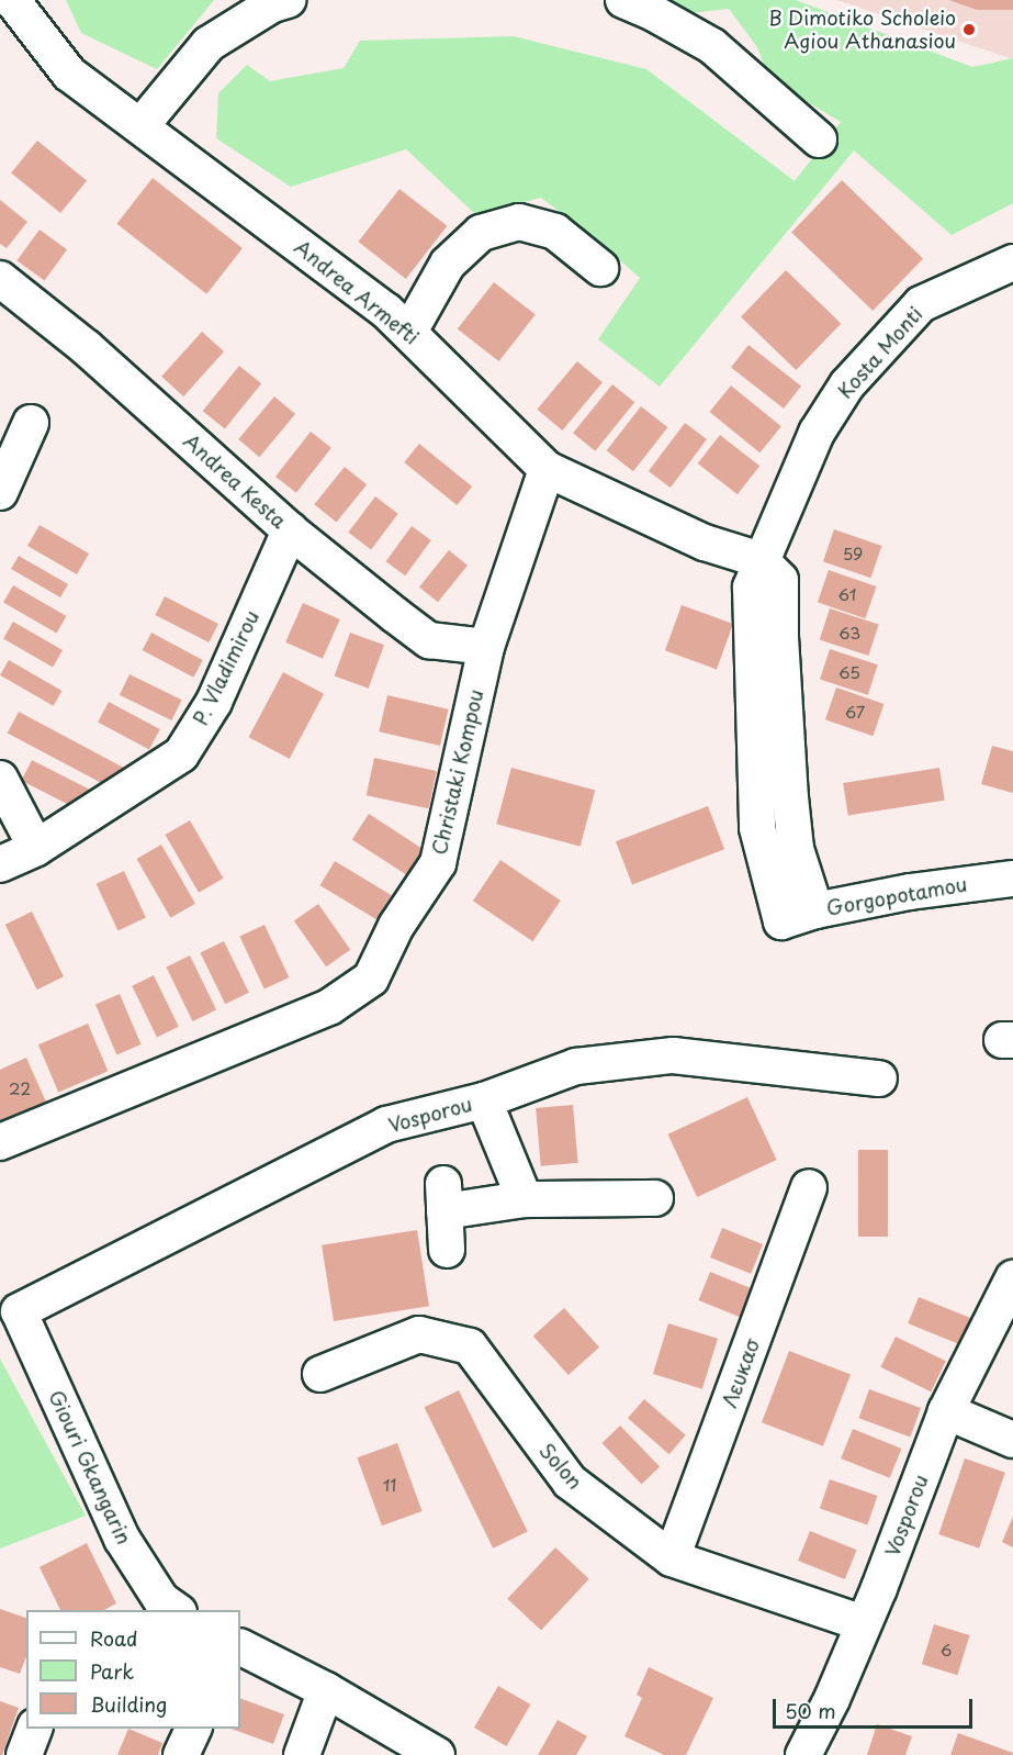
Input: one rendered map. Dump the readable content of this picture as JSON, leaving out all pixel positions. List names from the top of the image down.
{
  "streets": {
    "street": [
      "Andrea Armefti",
      "Kosta Monti",
      "Andrea Kesta",
      "P. Vladimirou",
      "Christaki Kompou",
      "Gorgopotamou",
      "Vosporou",
      "Λευκασ",
      "Solon",
      "Giouri Gkangarin"
    ]
  },
  "crossings": [
    ["Andrea Armefti", "Kosta Monti"],
    ["Andrea Armefti", "Christaki Kompou"],
    ["Kosta Monti", "Gorgopotamou"],
    ["Andrea Kesta", "P. Vladimirou"],
    ["Andrea Kesta", "Christaki Kompou"],
    ["Vosporou", "Solon"],
    ["Vosporou", "Giouri Gkangarin"],
    ["Λευκασ", "Solon"]
  ],
  "places": ["B Dimotiko Scholeio Agiou Athanasiou"],
  "house_numbers": [
    "59",
    "61",
    "63",
    "65",
    "67",
    "22",
    "11",
    "6"
  ],
  "legend": ["Road", "Park", "Building"],
  "scale_bar": "50 m"
}
